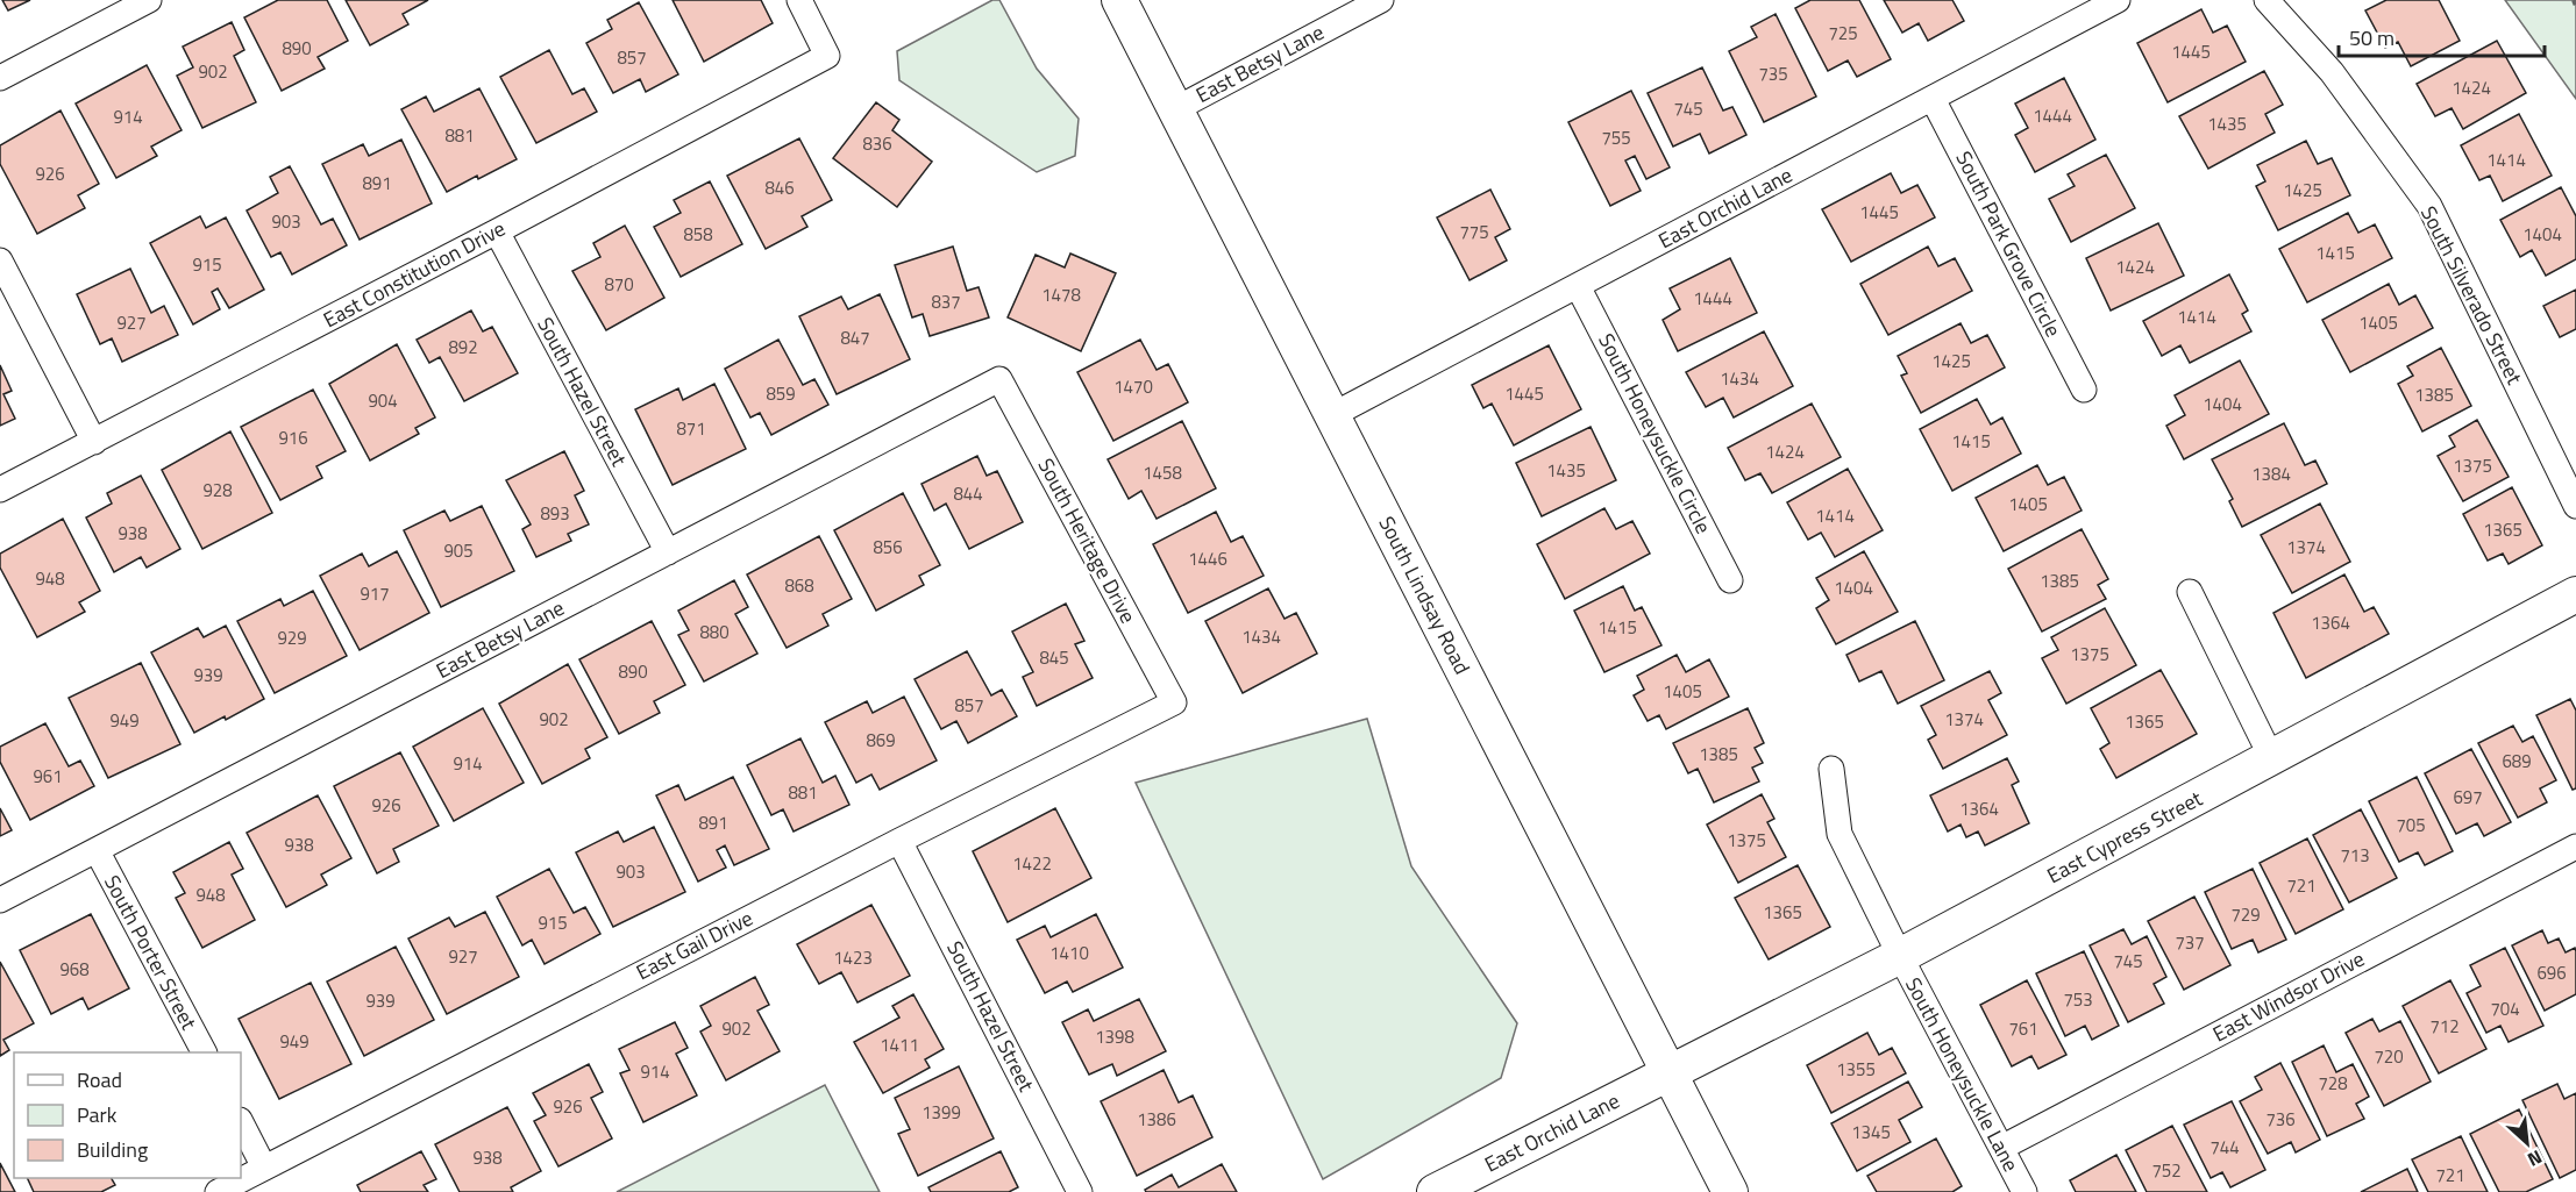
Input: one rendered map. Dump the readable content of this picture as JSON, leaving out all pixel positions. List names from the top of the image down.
{
  "streets": {
    "main road": ["East Orchid Lane", "South Lindsay Road", "East Cypress Street"],
    "street": [
      "East Betsy Lane",
      "South Park Grove Circle",
      "East Constitution Drive",
      "South Silverado Street",
      "South Hazel Street",
      "South Honeysuckle Circle",
      "South Heritage Drive",
      "East Gail Drive",
      "South Porter Street",
      "East Windsor Drive",
      "South Honeysuckle Lane"
    ]
  },
  "crossings": [
    ["East Betsy Lane", "South Hazel Street"],
    ["East Betsy Lane", "South Heritage Drive"],
    ["East Betsy Lane", "South Lindsay Road"],
    ["East Betsy Lane", "South Porter Street"],
    ["East Orchid Lane", "South Park Grove Circle"],
    ["East Orchid Lane", "South Honeysuckle Circle"],
    ["East Orchid Lane", "South Lindsay Road"],
    ["East Orchid Lane", "East Cypress Street"],
    ["East Constitution Drive", "South Hazel Street"],
    ["South Hazel Street", "East Gail Drive"],
    ["South Heritage Drive", "East Gail Drive"],
    ["South Lindsay Road", "East Cypress Street"],
    ["East Cypress Street", "South Honeysuckle Lane"],
    ["East Windsor Drive", "South Honeysuckle Lane"]
  ],
  "house_numbers": [
    "725",
    "890",
    "1445",
    "857",
    "902",
    "735",
    "1424",
    "745",
    "1444",
    "914",
    "1435",
    "881",
    "755",
    "836",
    "1414",
    "926",
    "891",
    "846",
    "1425",
    "1445",
    "903",
    "775",
    "858",
    "1404",
    "1415",
    "915",
    "1424",
    "870",
    "1478",
    "1444",
    "837",
    "1414",
    "927",
    "1405",
    "847",
    "892",
    "1425",
    "1434",
    "1470",
    "859",
    "1445",
    "1385",
    "904",
    "1404",
    "871",
    "916",
    "1415",
    "1424",
    "1375",
    "1435",
    "1458",
    "1384",
    "928",
    "844",
    "1405",
    "893",
    "1414",
    "1365",
    "938",
    "856",
    "1374",
    "905",
    "1446",
    "948",
    "1385",
    "868",
    "1404",
    "917",
    "1364",
    "1415",
    "880",
    "1434",
    "929",
    "1375",
    "845",
    "890",
    "939",
    "1405",
    "857",
    "902",
    "1374",
    "949",
    "1365",
    "869",
    "1385",
    "689",
    "914",
    "961",
    "881",
    "697",
    "926",
    "1364",
    "891",
    "705",
    "1375",
    "938",
    "713",
    "1422",
    "903",
    "721",
    "948",
    "1365",
    "729",
    "915",
    "737",
    "1410",
    "927",
    "1423",
    "745",
    "968",
    "696",
    "753",
    "939",
    "704",
    "712",
    "902",
    "761",
    "1398",
    "949",
    "1411",
    "720",
    "1355",
    "914",
    "728",
    "926",
    "1399",
    "1386",
    "736",
    "1345",
    "744",
    "938",
    "752",
    "721"
  ],
  "legend": ["Road", "Park", "Building"],
  "scale_bar": "50 m",
  "north": "bottom right"
}
